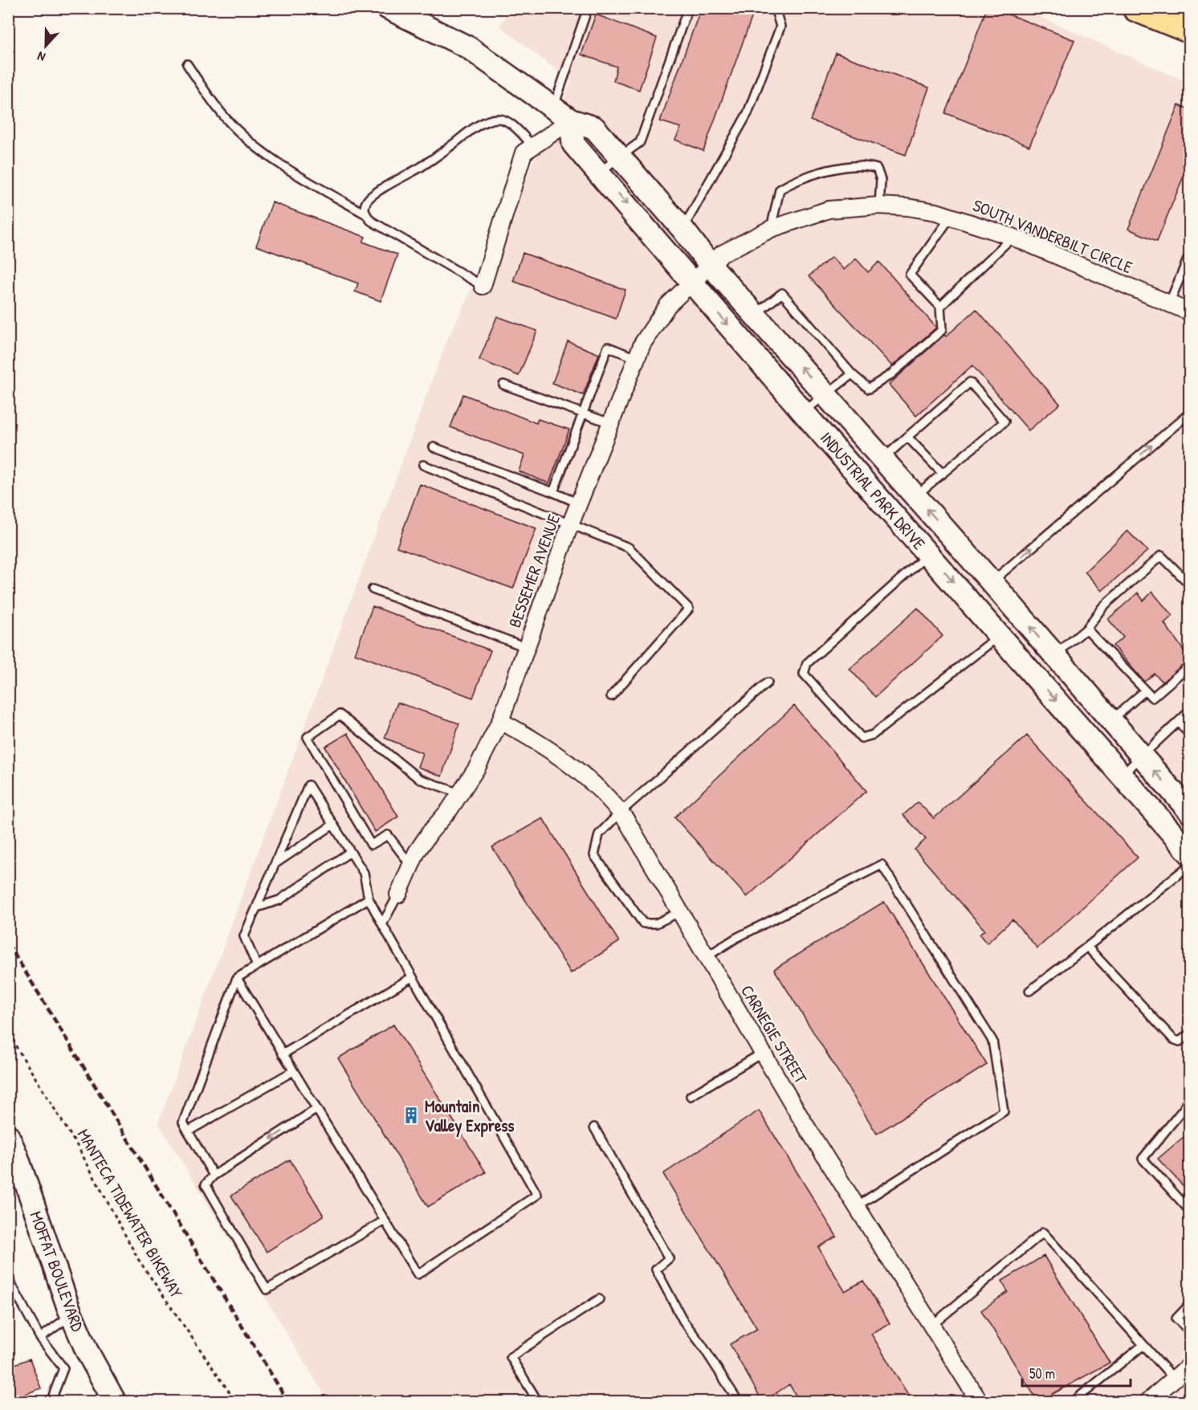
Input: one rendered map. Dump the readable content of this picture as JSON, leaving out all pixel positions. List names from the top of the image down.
{
  "streets": {
    "street": [
      "SOUTH VANDERBILT CIRCLE",
      "INDUSTRIAL PARK DRIVE",
      "BESSEMER AVENUE",
      "CARNEGIE STREET",
      "MOFFAT BOULEVARD"
    ],
    "path": ["MANTECA TIDEWATER BIKEWAY"]
  },
  "crossings": [
    ["SOUTH VANDERBILT CIRCLE", "INDUSTRIAL PARK DRIVE"],
    ["SOUTH VANDERBILT CIRCLE", "BESSEMER AVENUE"],
    ["INDUSTRIAL PARK DRIVE", "BESSEMER AVENUE"],
    ["BESSEMER AVENUE", "CARNEGIE STREET"]
  ],
  "places": {
    "building": ["Mountain Valley Express"]
  },
  "scale_bar": "50 m",
  "north": "bottom"
}
